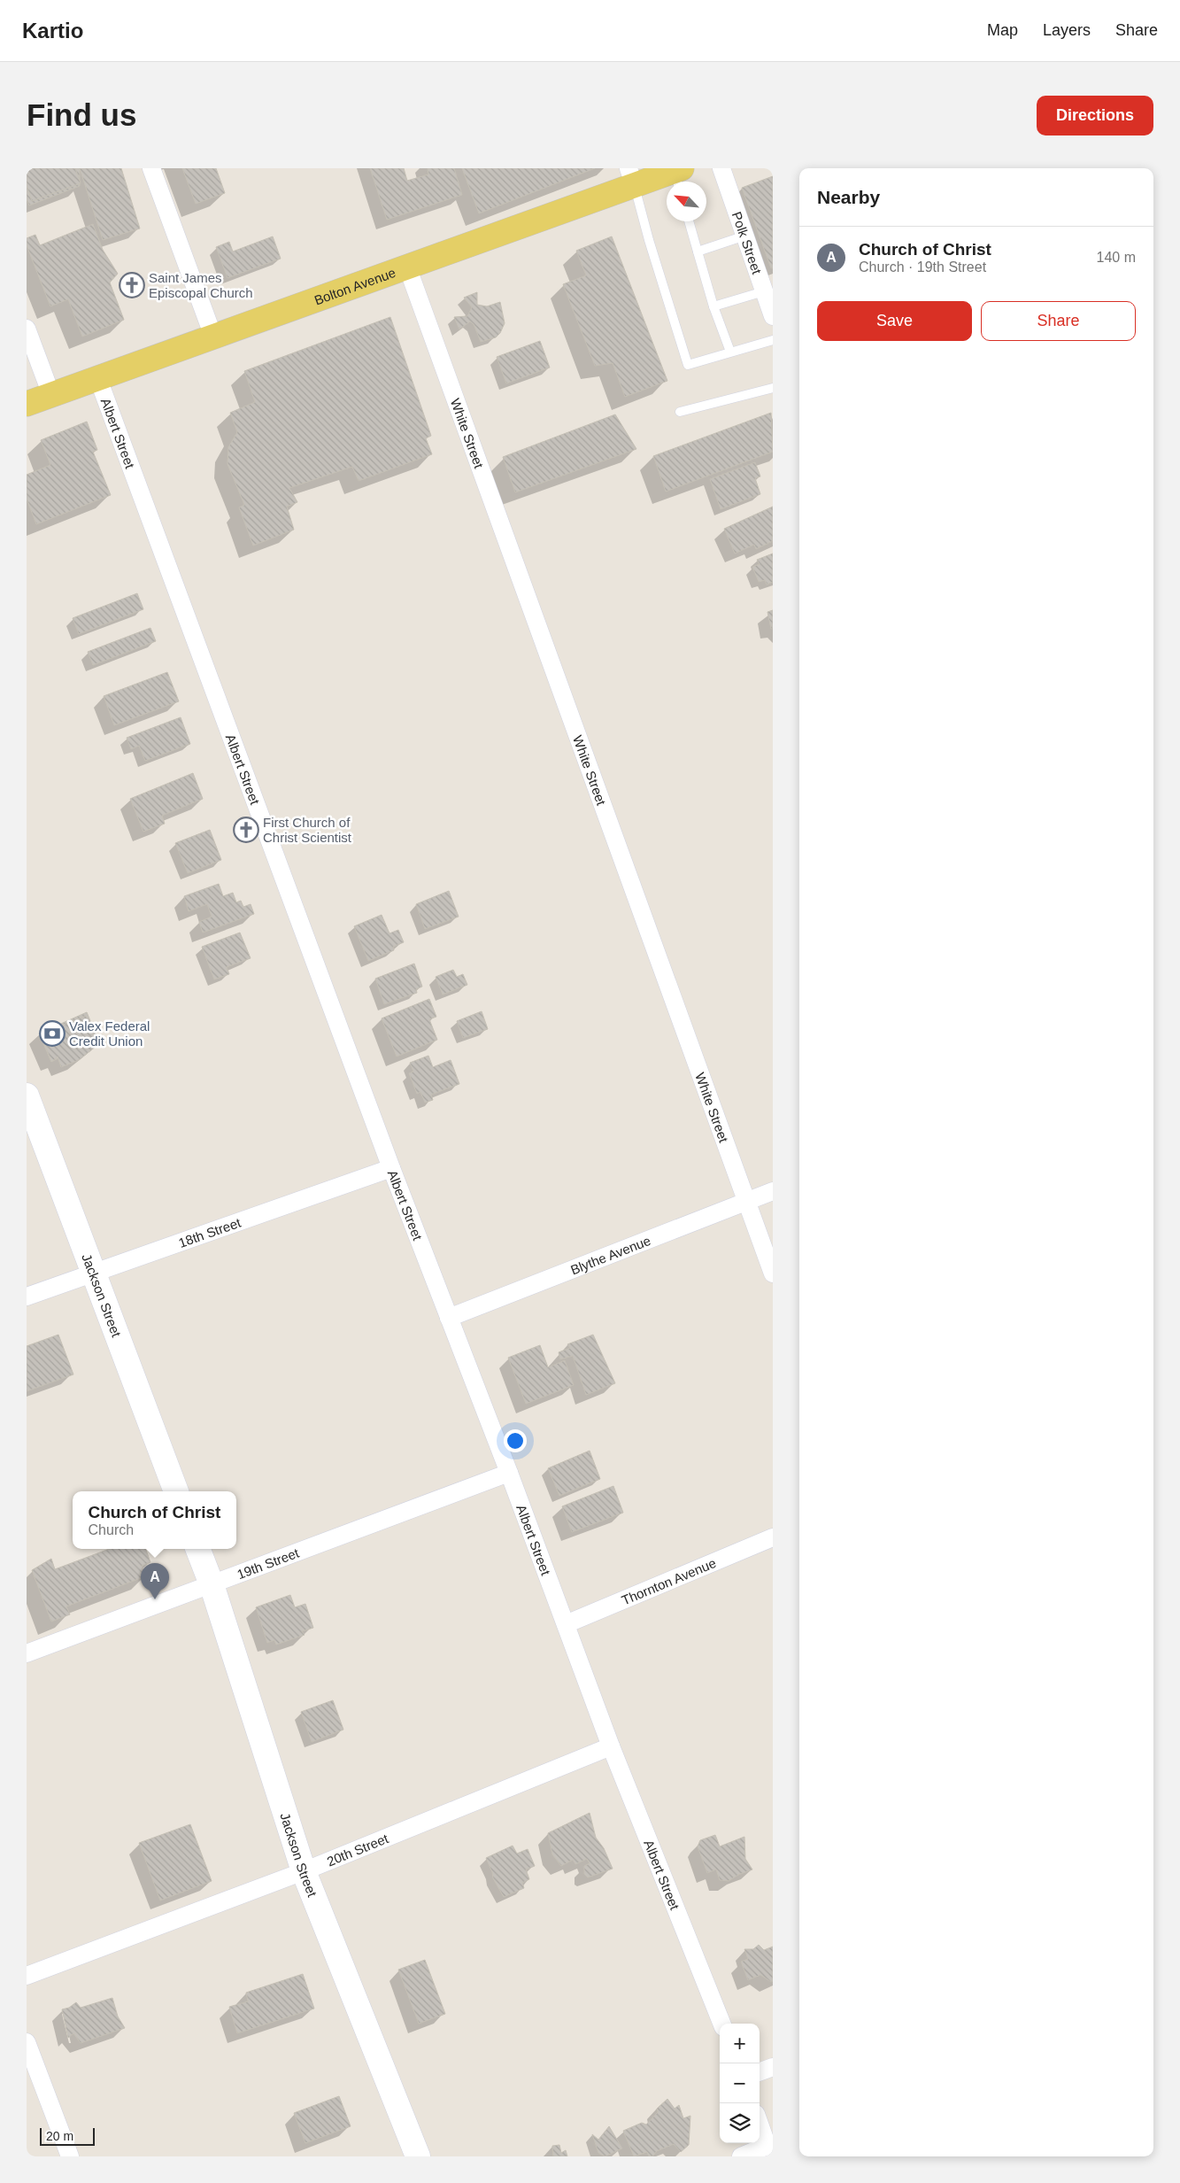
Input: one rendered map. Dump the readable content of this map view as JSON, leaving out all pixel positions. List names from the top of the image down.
{
  "streets": {
    "main road": ["Bolton Avenue", "Jackson Street"],
    "street": [
      "Polk Street",
      "Albert Street",
      "White Street",
      "18th Street",
      "Blythe Avenue",
      "19th Street",
      "Thornton Avenue",
      "20th Street"
    ]
  },
  "crossings": [
    ["Bolton Avenue", "Albert Street"],
    ["Bolton Avenue", "White Street"],
    ["Albert Street", "18th Street"],
    ["Albert Street", "Blythe Avenue"],
    ["Albert Street", "19th Street"],
    ["Albert Street", "Thornton Avenue"],
    ["Albert Street", "20th Street"],
    ["White Street", "Blythe Avenue"],
    ["18th Street", "Jackson Street"],
    ["Jackson Street", "19th Street"],
    ["Jackson Street", "20th Street"]
  ],
  "places": {
    "church": ["Saint James Episcopal Church", "First Church of Christ Scientist"],
    "bank": ["Valex Federal Credit Union"]
  },
  "scale_bar": "20 m",
  "north": "top left",
  "page": {
    "header": "Kartio",
    "nav": ["Map", "Layers", "Share"],
    "buttons": [
      "Directions",
      ["Save", "Share"]
    ],
    "title": "Find us",
    "heading": "Nearby",
    "list": [
      {
        "mark": "A",
        "name": "Church of Christ",
        "note": "Church · 19th Street",
        "value": "140 m"
      }
    ],
    "popup": ["Church of Christ", "Church"],
    "pins": "A",
    "map_buttons": ["+", "−"],
    "scale": "20 m"
  }
}
